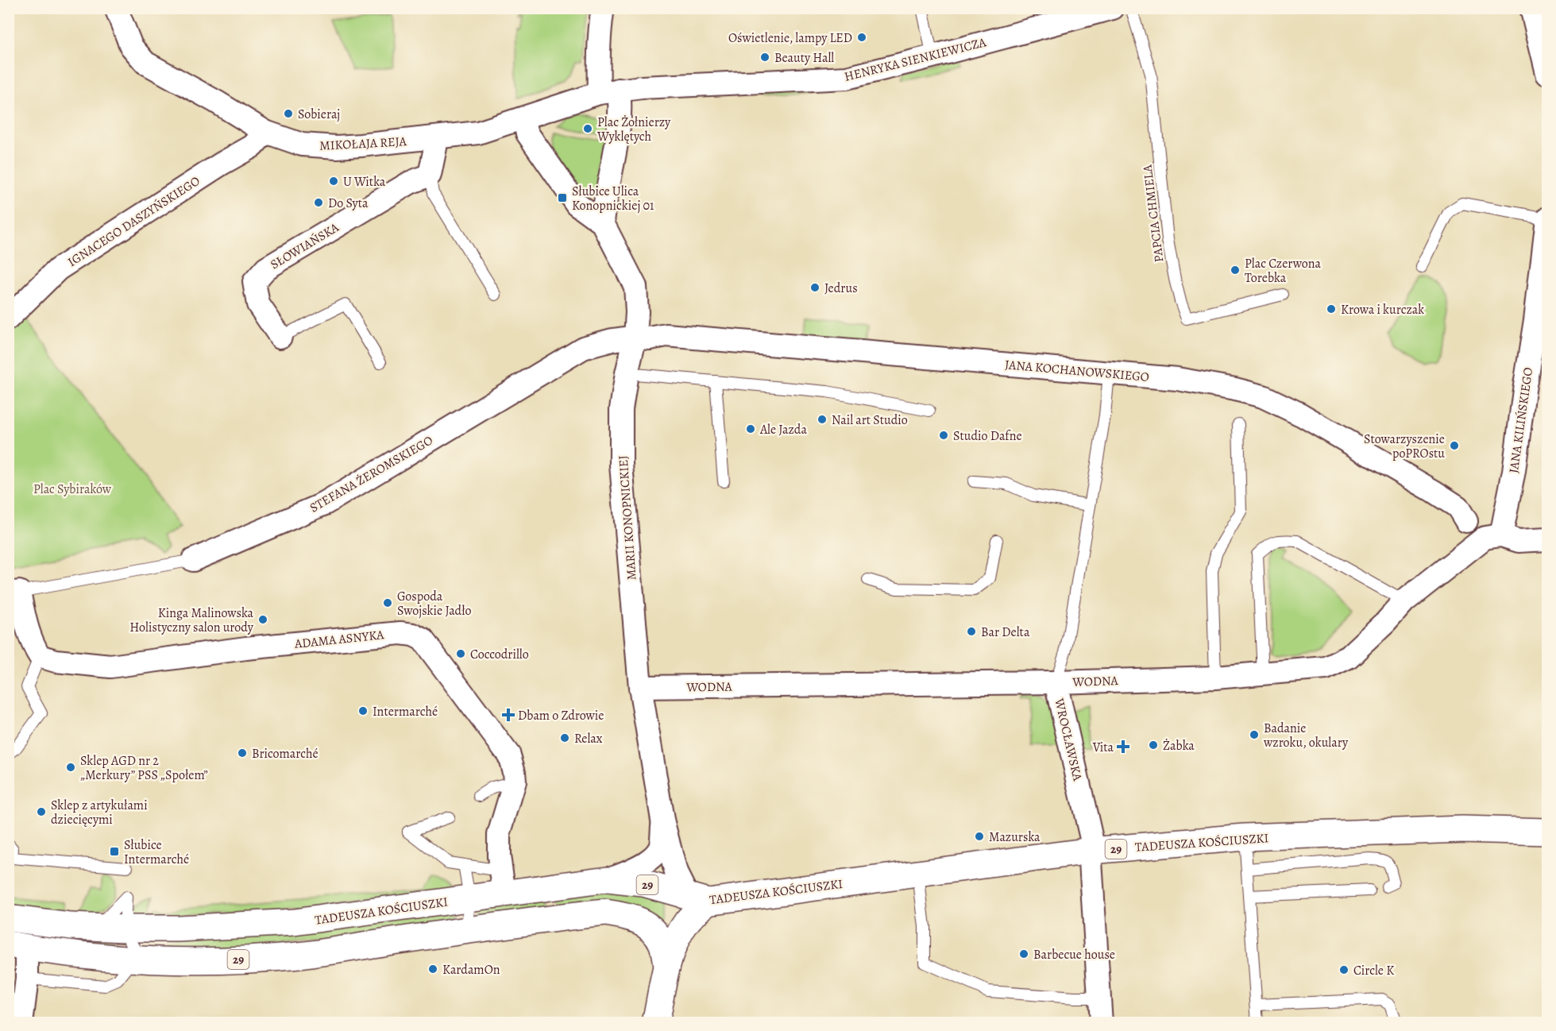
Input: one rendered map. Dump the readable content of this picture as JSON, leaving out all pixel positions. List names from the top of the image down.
{
  "streets": {
    "main road": ["TADEUSZA KOŚCIUSZKI", "29"],
    "street": [
      "HENRYKA SIENKIEWICZA",
      "MIKOŁAJA REJA",
      "IGNACEGO DASZYŃSKIEGO",
      "SŁOWIAŃSKA",
      "JANA KOCHANOWSKIEGO",
      "JANA KILIŃSKIEGO",
      "STEFANA ŻEROMSKIEGO",
      "MARII KONOPNICKIEJ",
      "ADAMA ASNYKA",
      "WODNA",
      "WROCŁAWSKA"
    ],
    "lane": ["PAPCIA CHMIELA"]
  },
  "crossings": [
    ["HENRYKA SIENKIEWICZA", "MIKOŁAJA REJA"],
    ["MIKOŁAJA REJA", "IGNACEGO DASZYŃSKIEGO"],
    ["MIKOŁAJA REJA", "MARII KONOPNICKIEJ"],
    ["JANA KOCHANOWSKIEGO", "JANA KILIŃSKIEGO"],
    ["JANA KOCHANOWSKIEGO", "STEFANA ŻEROMSKIEGO"],
    ["JANA KOCHANOWSKIEGO", "MARII KONOPNICKIEJ"],
    ["JANA KOCHANOWSKIEGO", "WODNA"],
    ["JANA KOCHANOWSKIEGO", "WROCŁAWSKA"],
    ["JANA KILIŃSKIEGO", "WODNA"],
    ["STEFANA ŻEROMSKIEGO", "MARII KONOPNICKIEJ"],
    ["MARII KONOPNICKIEJ", "WODNA"],
    ["MARII KONOPNICKIEJ", "TADEUSZA KOŚCIUSZKI"],
    ["ADAMA ASNYKA", "TADEUSZA KOŚCIUSZKI"],
    ["WODNA", "WROCŁAWSKA"],
    ["WROCŁAWSKA", "TADEUSZA KOŚCIUSZKI"]
  ],
  "parks": ["Plac Sybiraków"],
  "places": {
    "other": [
      "Oświetlenie, lampy LED",
      "Beauty Hall",
      "Sobieraj",
      "Plac Żołnierzy Wyklętych",
      "U Witka",
      "Do Syta",
      "Plac Czerwona Torebka",
      "Jedrus",
      "Krowa i kurczak",
      "Nail art Studio",
      "Ale Jazda",
      "Studio Dafne",
      "Stowarzyszenie poPROstu",
      "Gospoda Swojskie Jadło",
      "Kinga Malinowska Holistyczny salon urody",
      "Bar Delta",
      "Coccodrillo",
      "Intermarché",
      "Badanie wzroku, okulary",
      "Relax",
      "Żabka",
      "Bricomarché",
      "Sklep AGD nr 2 „Merkury” PSS „Społem”",
      "Sklep z artykułami dziecięcymi",
      "Mazurska",
      "Barbecue house",
      "KardamOn",
      "Circle K"
    ],
    "transit": ["Słubice Ulica Konopnickiej 01", "Słubice Intermarché"],
    "health": ["Dbam o Zdrowie", "Vita"]
  }
}
